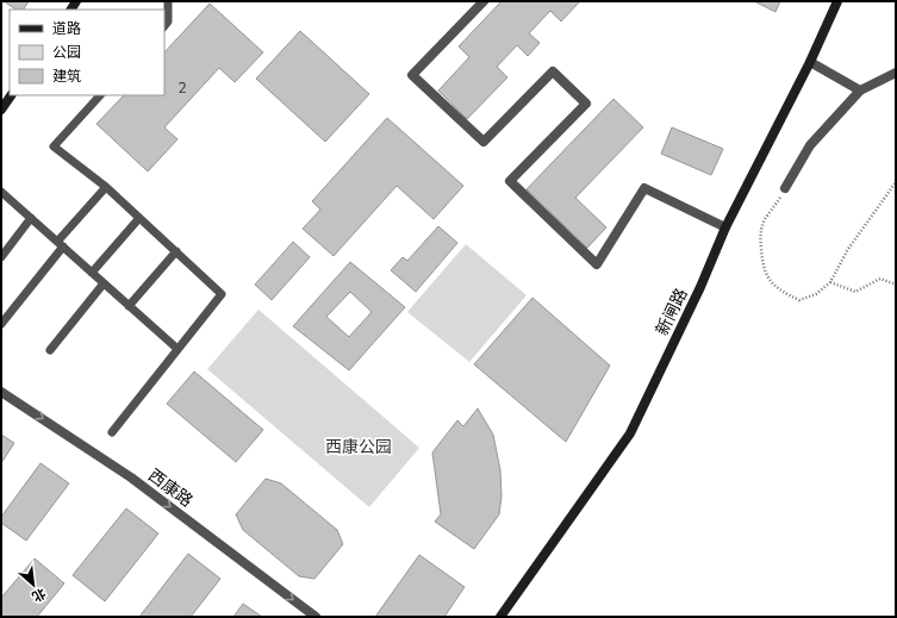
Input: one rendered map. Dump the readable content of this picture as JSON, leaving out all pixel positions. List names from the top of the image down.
{
  "streets": {
    "main road": ["新闸路"],
    "street": ["西康路"]
  },
  "one_way": ["西康路"],
  "parks": ["西康公园"],
  "house_numbers": ["2"],
  "legend": ["道路", "公园", "建筑"],
  "north": "bottom right"
}
